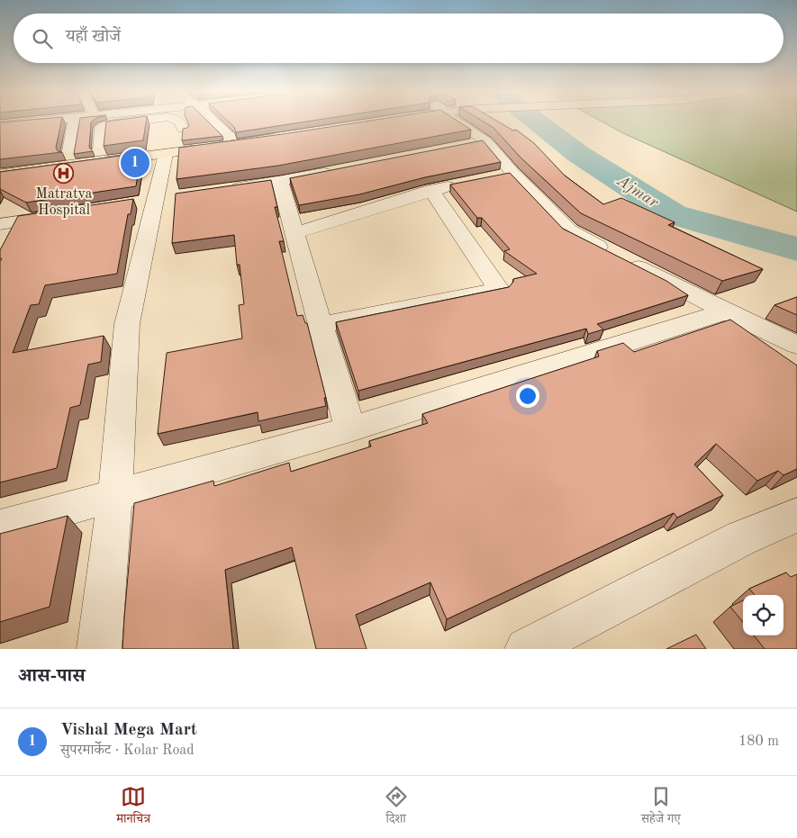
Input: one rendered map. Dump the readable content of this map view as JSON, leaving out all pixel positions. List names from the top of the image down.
{
  "water": ["Ajmar"],
  "places": {
    "hospital": ["Matratva Hospital"]
  },
  "page": {
    "search": "यहाँ खोजें",
    "pins": "1",
    "heading": "आस-पास",
    "list": [
      {
        "mark": "1",
        "name": "Vishal Mega Mart",
        "note": "सुपरमार्केट · Kolar Road",
        "value": "180 m"
      }
    ],
    "nav": ["मानचित्र", "दिशा", "सहेजे गए"]
  }
}
